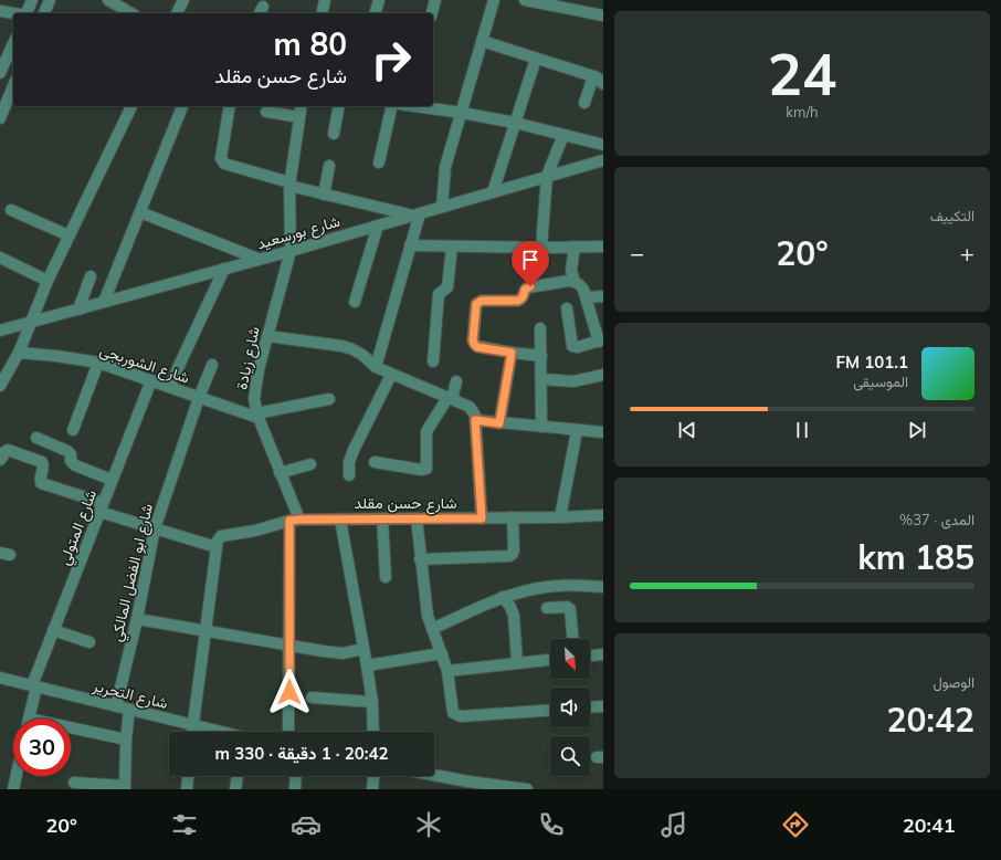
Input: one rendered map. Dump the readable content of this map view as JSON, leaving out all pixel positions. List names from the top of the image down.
{
  "streets": {
    "street": [
      "شارع بورسعيد",
      "شارع زيادة",
      "شارع الشوربجى",
      "شارع حسن مقلد",
      "شارع المتولي",
      "شارع ابو الفضل المالكي",
      "شارع التحرير"
    ]
  },
  "crossings": [
    ["شارع بورسعيد", "شارع زيادة"],
    ["شارع زيادة", "شارع الشوربجى"],
    ["شارع زيادة", "شارع حسن مقلد"],
    ["شارع الشوربجى", "شارع المتولي"],
    ["شارع الشوربجى", "شارع ابو الفضل المالكي"],
    ["شارع المتولي", "شارع التحرير"],
    ["شارع ابو الفضل المالكي", "شارع التحرير"]
  ],
  "north": "bottom right",
  "page": {
    "tile": [
      ["24", "km/h"],
      "التكييف",
      ["المدى · 37%", "185 km"],
      ["الوصول", "20:42"]
    ],
    "turn": ["80 m", "شارع حسن مقلد"],
    "heat": ["−", "20°", "+"],
    "song": ["101.1 FM", "الموسيقى"],
    "limit": "30",
    "trip": "20:42 · 1 دقيقة · 330 m",
    "tabs": ["20:41", "20°"]
  }
}
